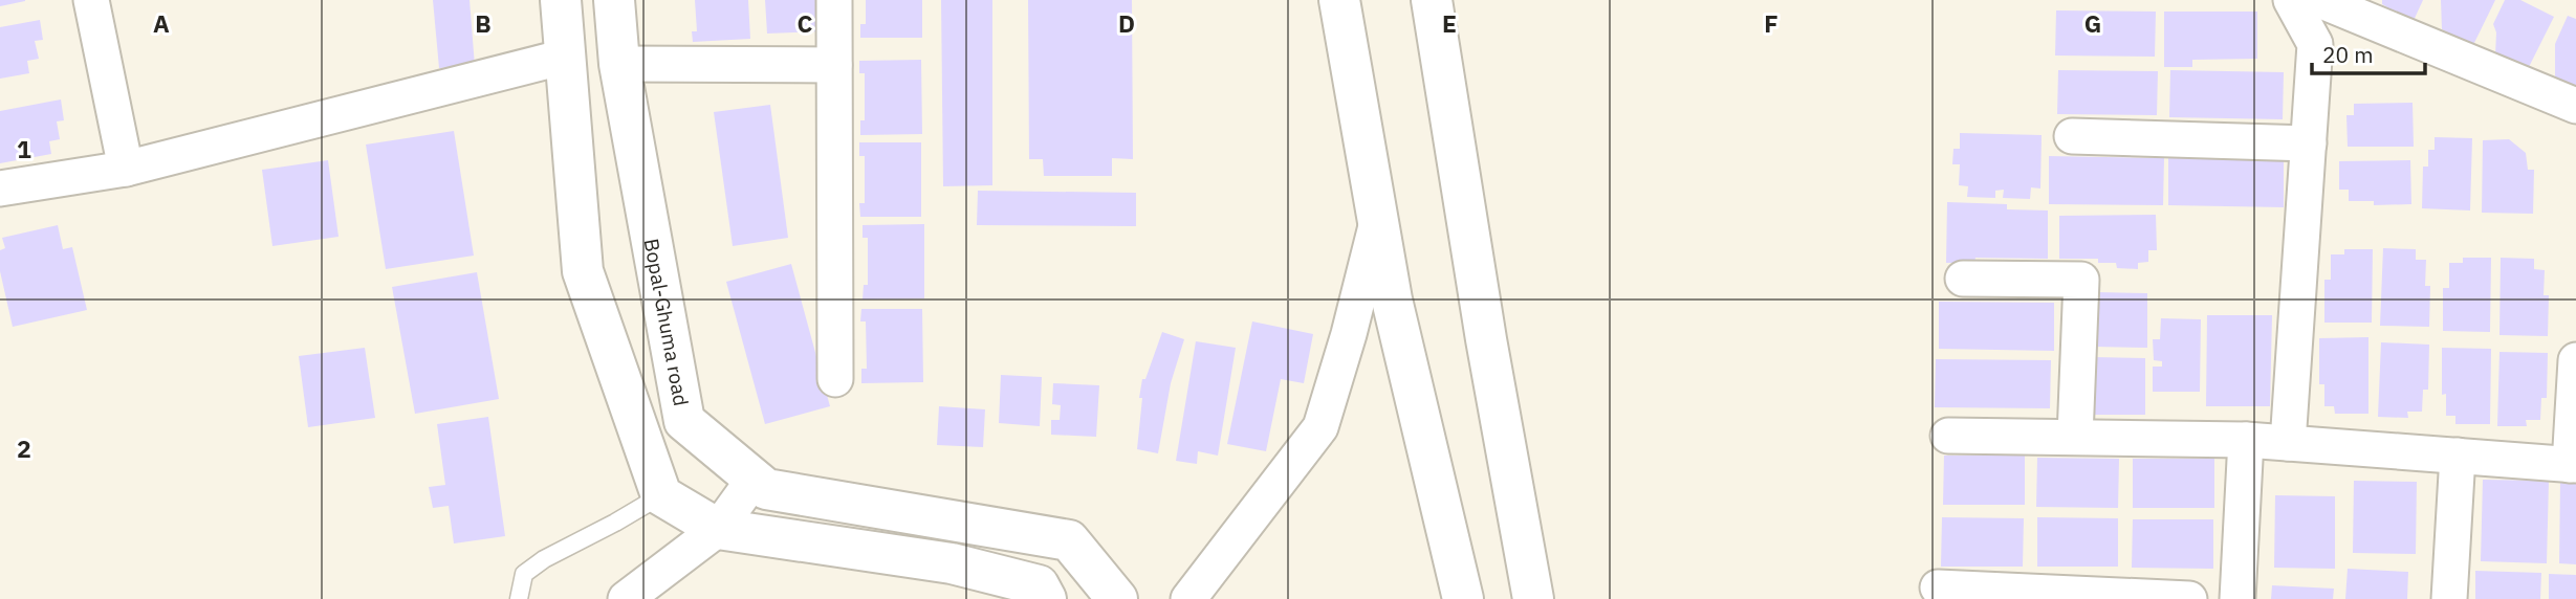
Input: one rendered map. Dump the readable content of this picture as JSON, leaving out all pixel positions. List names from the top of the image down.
{
  "streets": {
    "street": ["Bopal-Ghuma road"]
  },
  "scale_bar": "20 m",
  "grid": {
    "columns": [
      "A",
      "B",
      "C",
      "D",
      "E",
      "F",
      "G"
    ],
    "rows": ["1", "2"]
  }
}
